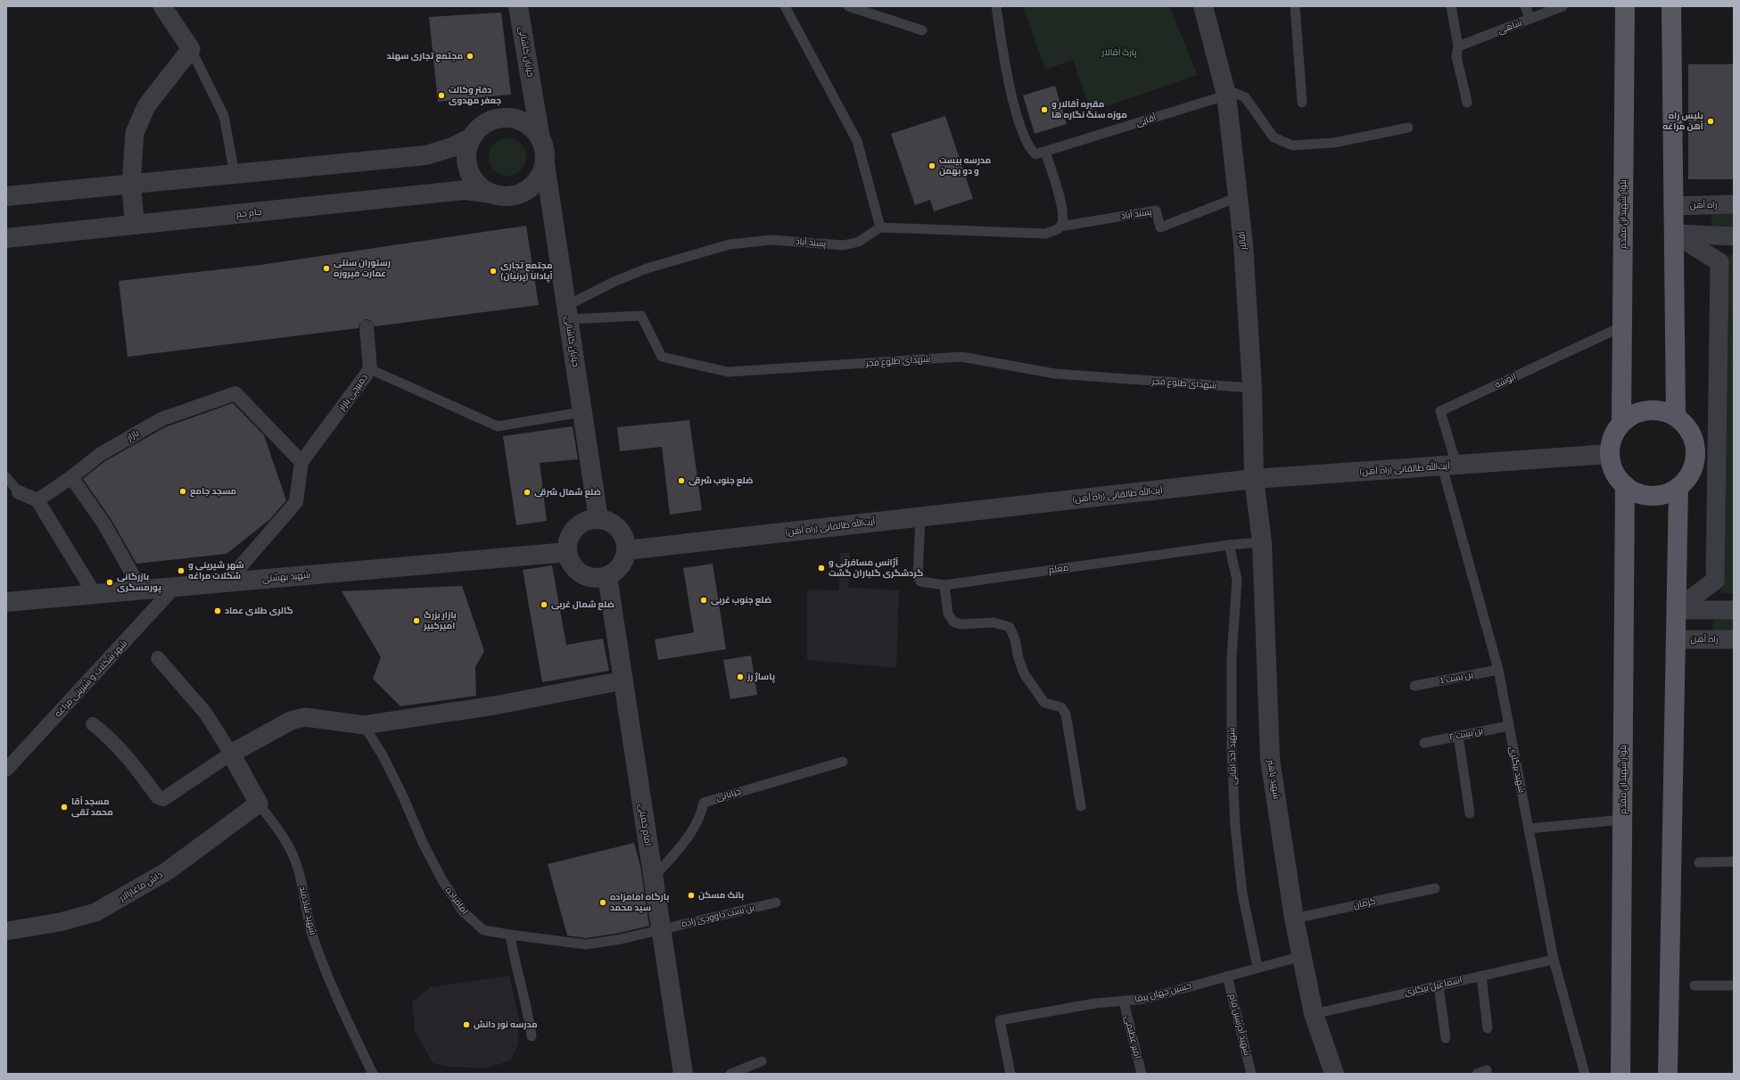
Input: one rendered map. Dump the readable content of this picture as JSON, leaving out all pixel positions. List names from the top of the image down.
{
  "streets": {
    "main road": ["بلوار شهیدان مقدم"],
    "street": [
      "خیابان کاشانی",
      "راه آهن",
      "جام جم",
      "آقالار",
      "دمیرچی بازار",
      "بازار",
      "(راه آهن) آیت‌الله طالقانی",
      "شهید بهشتی",
      "شهر شکلات و شیرینی مراغه",
      "شهید باهنر",
      "امام خمینی",
      "داش ماغازالار",
      "شهید شادمند"
    ],
    "lane": [
      "شاهی",
      "آقایی",
      "پسند آباد",
      "شهدای طلوع فجر",
      "انوشه",
      "معلم",
      "بن بست 1",
      "بن بست ۲",
      "شهید احد امانی",
      "شهید بیگلری",
      "خیابانی",
      "امامزاده",
      "کرمان",
      "بن بست داوودی زاده",
      "اسماعیل بیگلری",
      "حسین جهان پیما",
      "شهید آذرشین فام",
      "امیر عظیمی"
    ]
  },
  "crossings": [
    ["خیابان کاشانی", "جام جم"],
    ["خیابان کاشانی", "پسند آباد"],
    ["خیابان کاشانی", "شهدای طلوع فجر"],
    ["خیابان کاشانی", "دمیرچی بازار"],
    ["خیابان کاشانی", "(راه آهن) آیت‌الله طالقانی"],
    ["خیابان کاشانی", "شهید بهشتی"],
    ["خیابان کاشانی", "امام خمینی"],
    ["آقایی", "آقالار"],
    ["پسند آباد", "آقالار"],
    ["پسند آباد", "شهدای طلوع فجر"],
    ["بلوار شهیدان مقدم", "انوشه"],
    ["بلوار شهیدان مقدم", "(راه آهن) آیت‌الله طالقانی"],
    ["آقالار", "شهدای طلوع فجر"],
    ["آقالار", "(راه آهن) آیت‌الله طالقانی"],
    ["آقالار", "شهید باهنر"],
    ["انوشه", "(راه آهن) آیت‌الله طالقانی"],
    ["انوشه", "شهید بیگلری"],
    ["دمیرچی بازار", "بازار"],
    ["دمیرچی بازار", "شهید بهشتی"],
    ["(راه آهن) آیت‌الله طالقانی", "معلم"],
    ["(راه آهن) آیت‌الله طالقانی", "شهید بهشتی"],
    ["(راه آهن) آیت‌الله طالقانی", "شهید بیگلری"],
    ["(راه آهن) آیت‌الله طالقانی", "شهید باهنر"],
    ["(راه آهن) آیت‌الله طالقانی", "امام خمینی"],
    ["معلم", "شهید احد امانی"],
    ["معلم", "شهید باهنر"],
    ["شهید بهشتی", "شهر شکلات و شیرینی مراغه"],
    ["شهید بهشتی", "امام خمینی"],
    ["بن بست 1", "شهید بیگلری"],
    ["بن بست ۲", "شهید بیگلری"],
    ["شهید احد امانی", "حسین جهان پیما"],
    ["شهید بیگلری", "اسماعیل بیگلری"],
    ["شهید باهنر", "کرمان"],
    ["شهید باهنر", "اسماعیل بیگلری"],
    ["شهید باهنر", "حسین جهان پیما"],
    ["خیابانی", "امام خمینی"],
    ["امام خمینی", "امامزاده"],
    ["امام خمینی", "بن بست داوودی زاده"],
    ["داش ماغازالار", "شهید شادمند"],
    ["امامزاده", "بن بست داوودی زاده"],
    ["حسین جهان پیما", "شهید آذرشین فام"],
    ["حسین جهان پیما", "امیر عظیمی"]
  ],
  "parks": ["پارک آقالار"],
  "places": [
    "مجتمع تجاری سهند",
    "دفتر وکالت جعفر مهدوی",
    "مقبره آقالار و موزه سنگ نگاره ها",
    "پلیس راه آهن مراغه",
    "مدرسه بیست و دو بهمن",
    "رستوران سنتی عمارت فیروزه",
    "مجتمع تجاری آپادانا (پرنیان)",
    "ضلع جنوب شرقی",
    "مسجد جامع",
    "ضلع شمال شرقی",
    "آژانس مسافرتی و گردشگری گلباران گشت",
    "شهر شیرینی و شکلات مراغه",
    "بازرگانی پورمسگری",
    "ضلع جنوب غربی",
    "ضلع شمال غربی",
    "گالری طلای عماد",
    "بازار بزرگ امیرکبیر",
    "پاساژ رز",
    "مسجد آقا محمد تقی",
    "بانک مسکن",
    "بارگاه امامزاده سید محمد",
    "مدرسه نور دانش"
  ]
}
